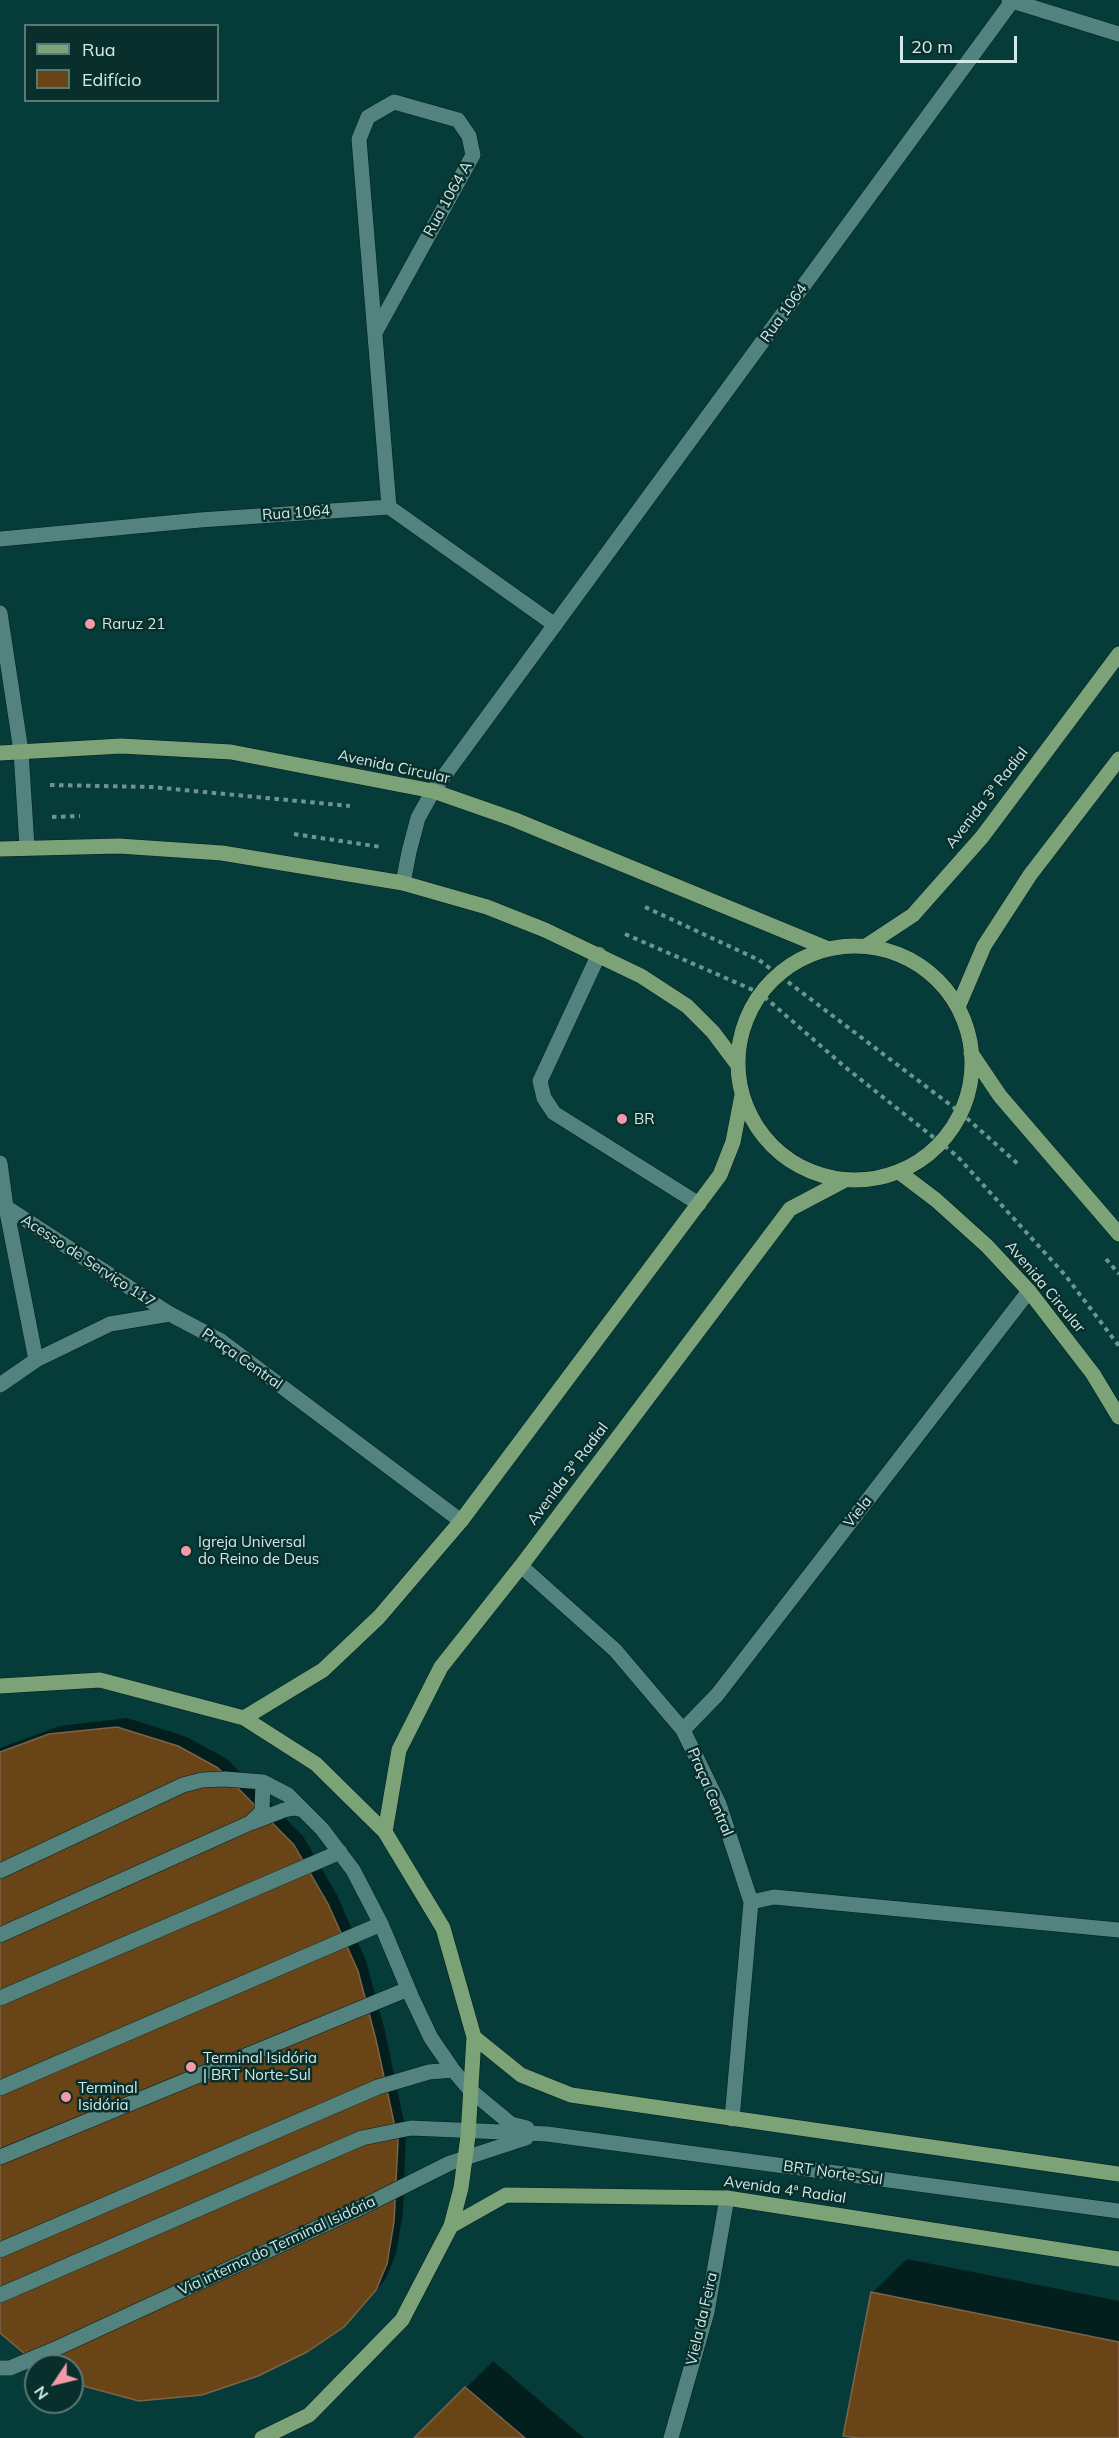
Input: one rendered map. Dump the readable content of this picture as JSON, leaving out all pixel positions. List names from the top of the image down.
{
  "streets": {
    "main road": ["Avenida Circular", "Avenida 3ª Radial", "Avenida 4ª Radial"],
    "street": [
      "Rua 1064 A",
      "Rua 1064",
      "Acesso de Serviço 117",
      "Praça Central",
      "Viela",
      "BRT Norte-Sul",
      "Via interna do Terminal Isidória",
      "Viela da Feira"
    ]
  },
  "crossings": [
    ["Rua 1064 A", "Rua 1064"],
    ["Rua 1064", "Avenida Circular"],
    ["Avenida Circular", "Viela"],
    ["Avenida 3ª Radial", "Praça Central"],
    ["Acesso de Serviço 117", "Praça Central"],
    ["Praça Central", "Viela"],
    ["BRT Norte-Sul", "Via interna do Terminal Isidória"],
    ["Avenida 4ª Radial", "Viela da Feira"]
  ],
  "places": [
    "Raruz 21",
    "BR",
    "Igreja Universal do Reino de Deus",
    "Terminal Isidória | BRT Norte-Sul",
    "Terminal Isidória"
  ],
  "legend": ["Rua", "Edifício"],
  "scale_bar": "20 m",
  "north": "bottom left"
}
